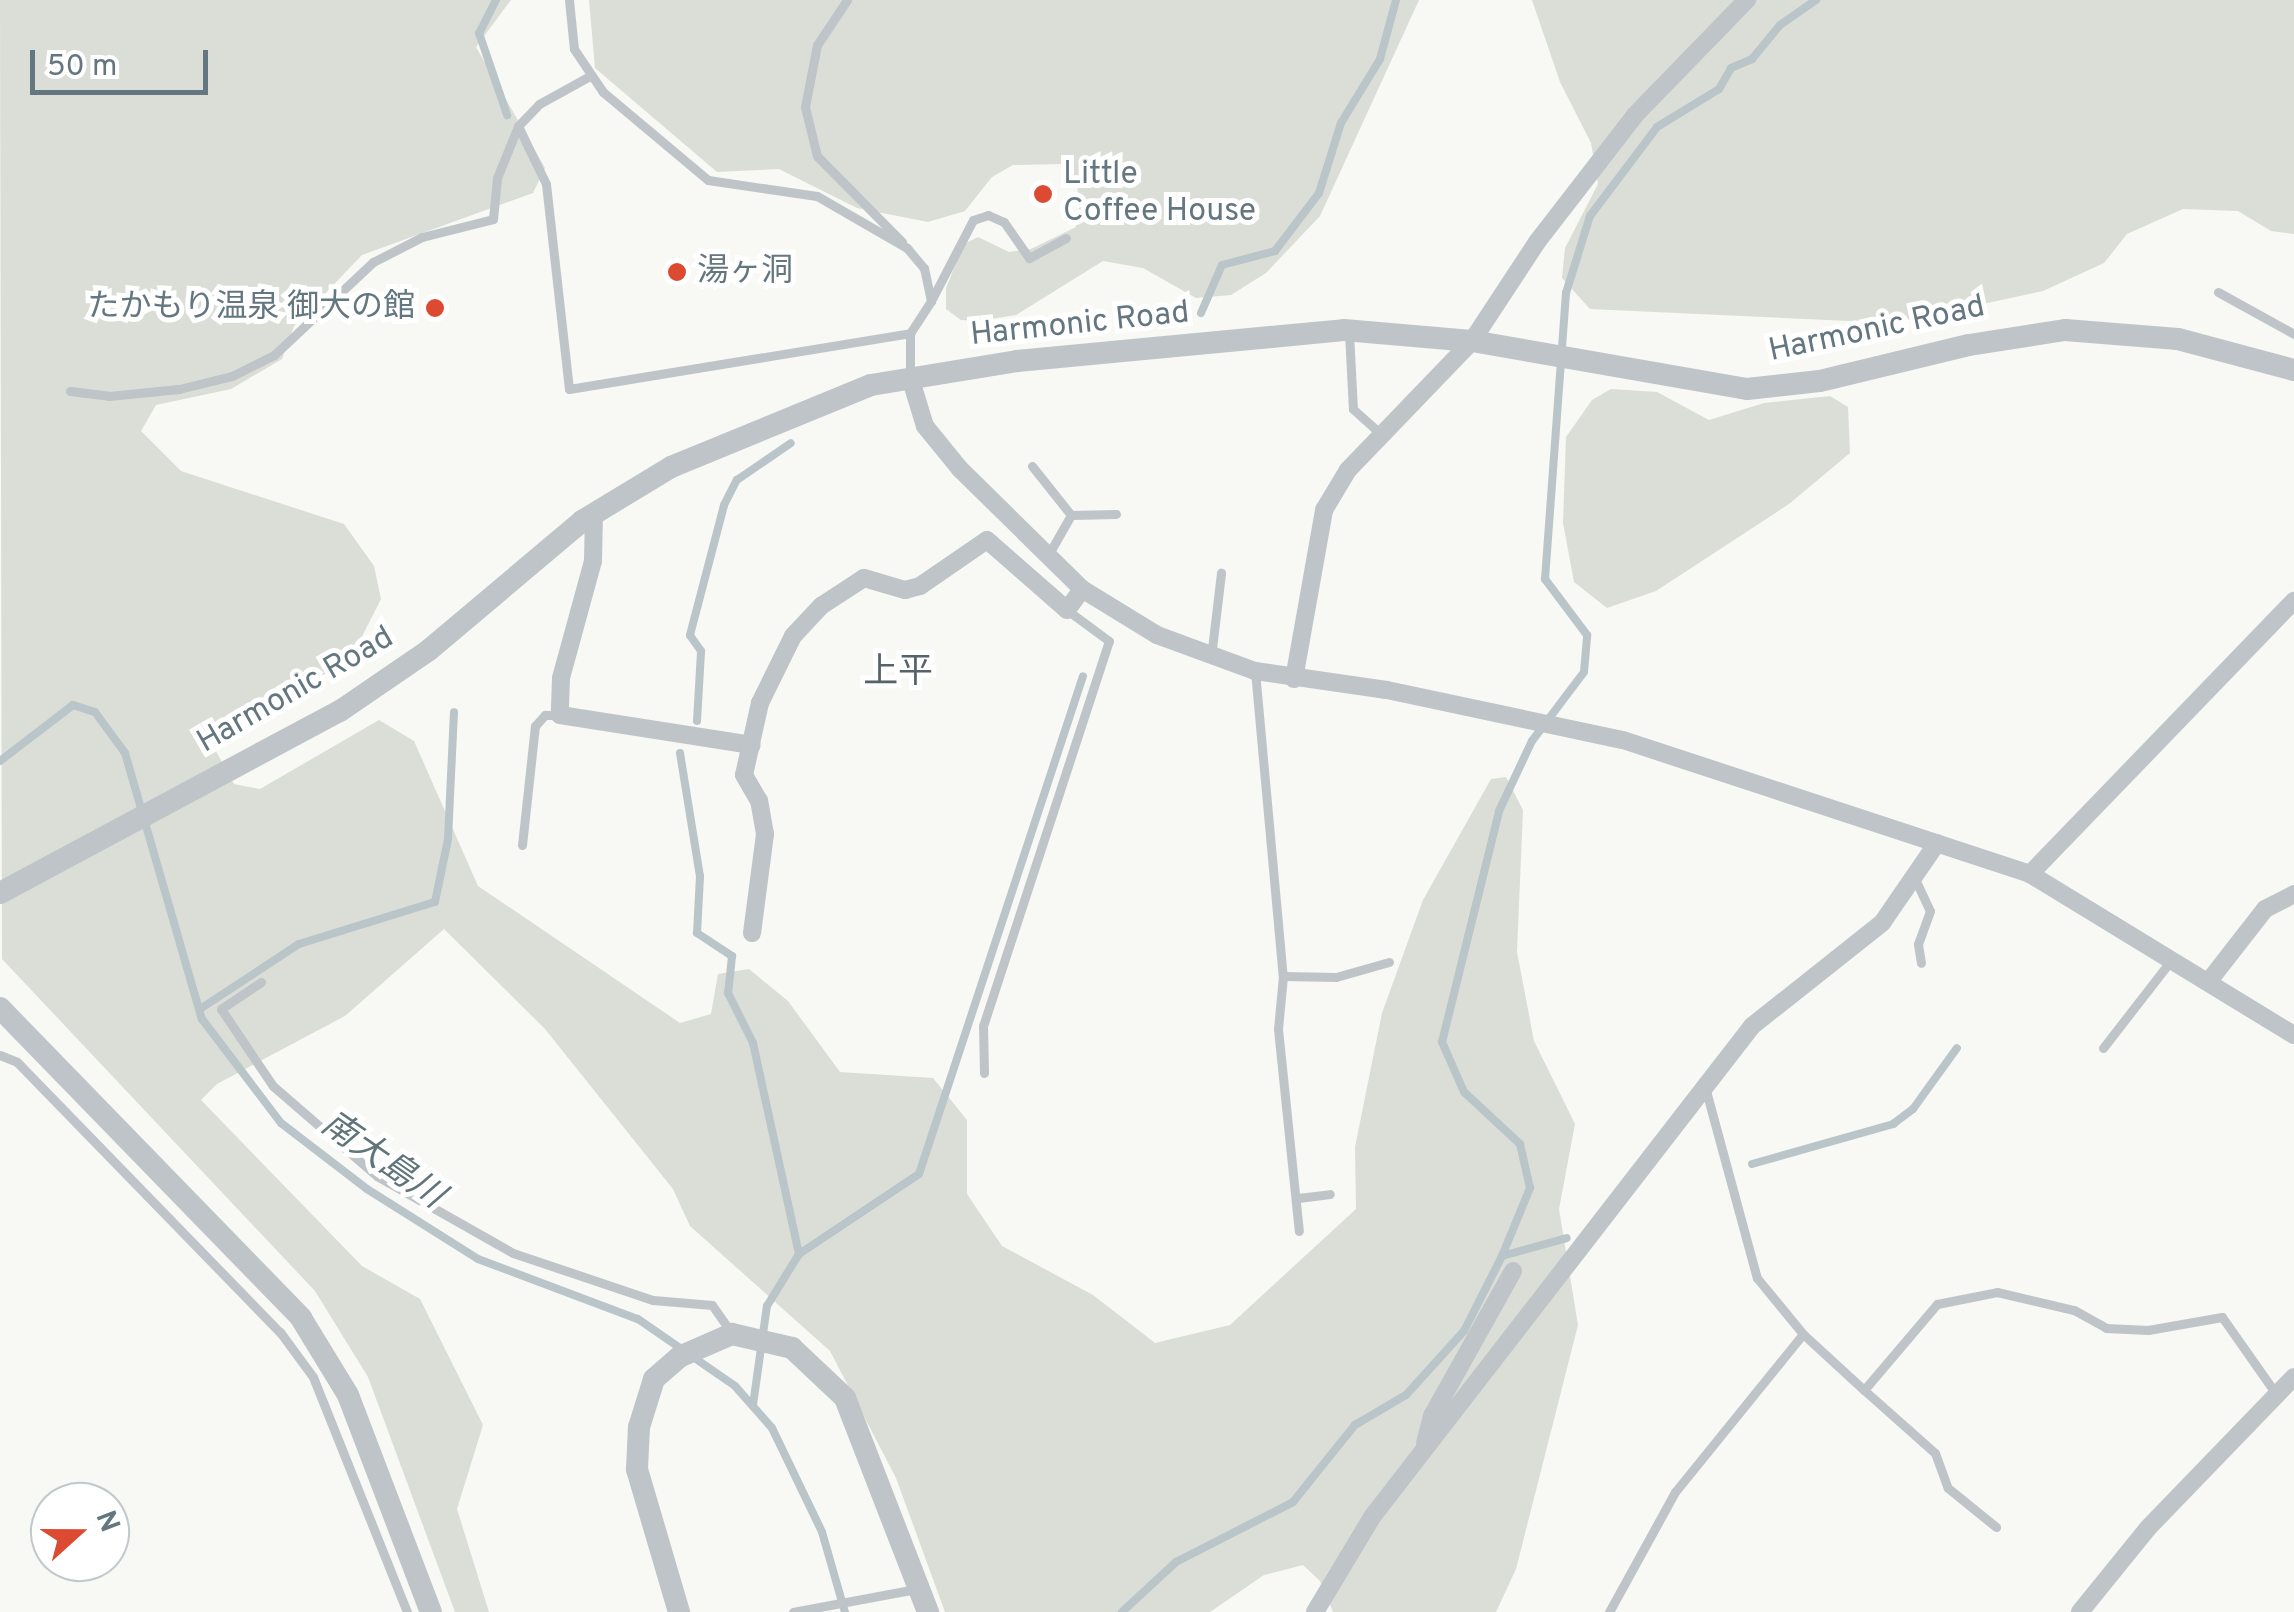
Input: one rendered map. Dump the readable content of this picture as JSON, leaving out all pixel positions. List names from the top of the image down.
{
  "streets": {
    "street": ["Harmonic Road"]
  },
  "districts": ["上平"],
  "water": ["南大島川"],
  "places": ["Little Coffee House", "湯ヶ洞", "たかもり温泉 御大の館"],
  "scale_bar": "50 m",
  "north": "right"
}
